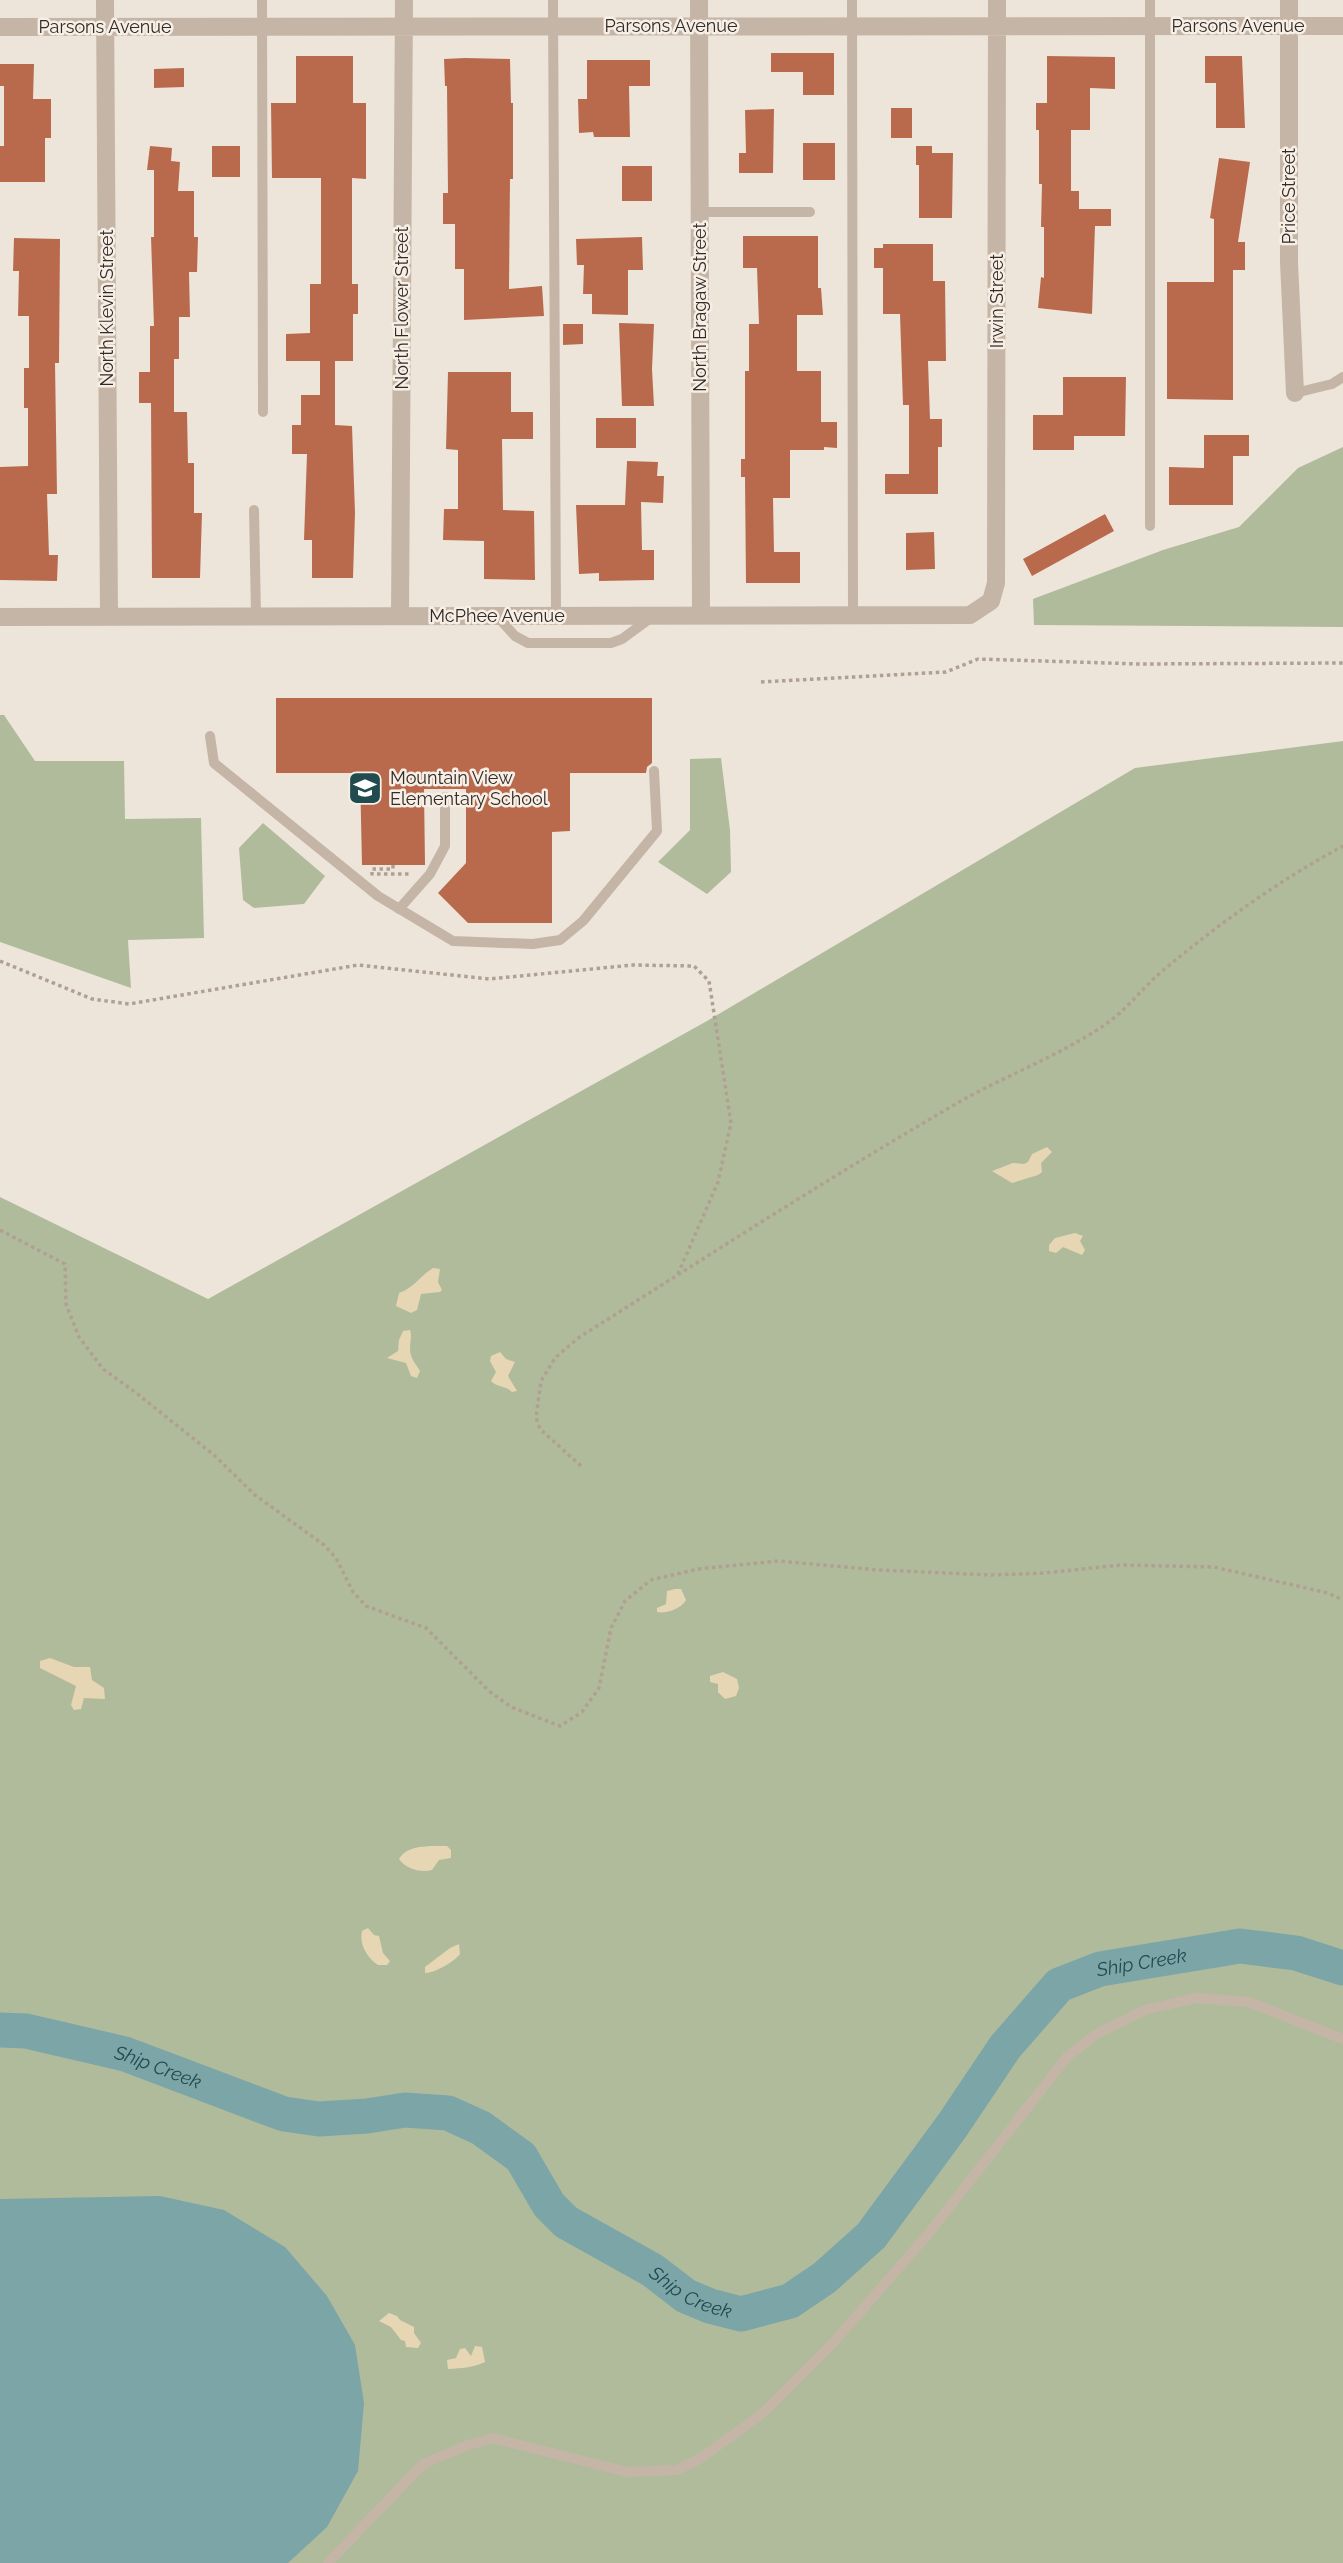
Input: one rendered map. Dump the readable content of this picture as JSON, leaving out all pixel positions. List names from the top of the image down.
{
  "streets": {
    "street": [
      "Parsons Avenue",
      "Price Street",
      "Irwin Street",
      "North Bragaw Street",
      "North Klevin Street",
      "North Flower Street",
      "McPhee Avenue"
    ]
  },
  "crossings": [
    ["Parsons Avenue", "Price Street"],
    ["Parsons Avenue", "Irwin Street"],
    ["Parsons Avenue", "North Bragaw Street"],
    ["Parsons Avenue", "North Klevin Street"],
    ["Parsons Avenue", "North Flower Street"],
    ["Irwin Street", "McPhee Avenue"],
    ["North Bragaw Street", "McPhee Avenue"],
    ["North Klevin Street", "McPhee Avenue"],
    ["North Flower Street", "McPhee Avenue"]
  ],
  "water": ["Ship Creek"],
  "places": {
    "school or university": ["Mountain View Elementary School"]
  }
}
